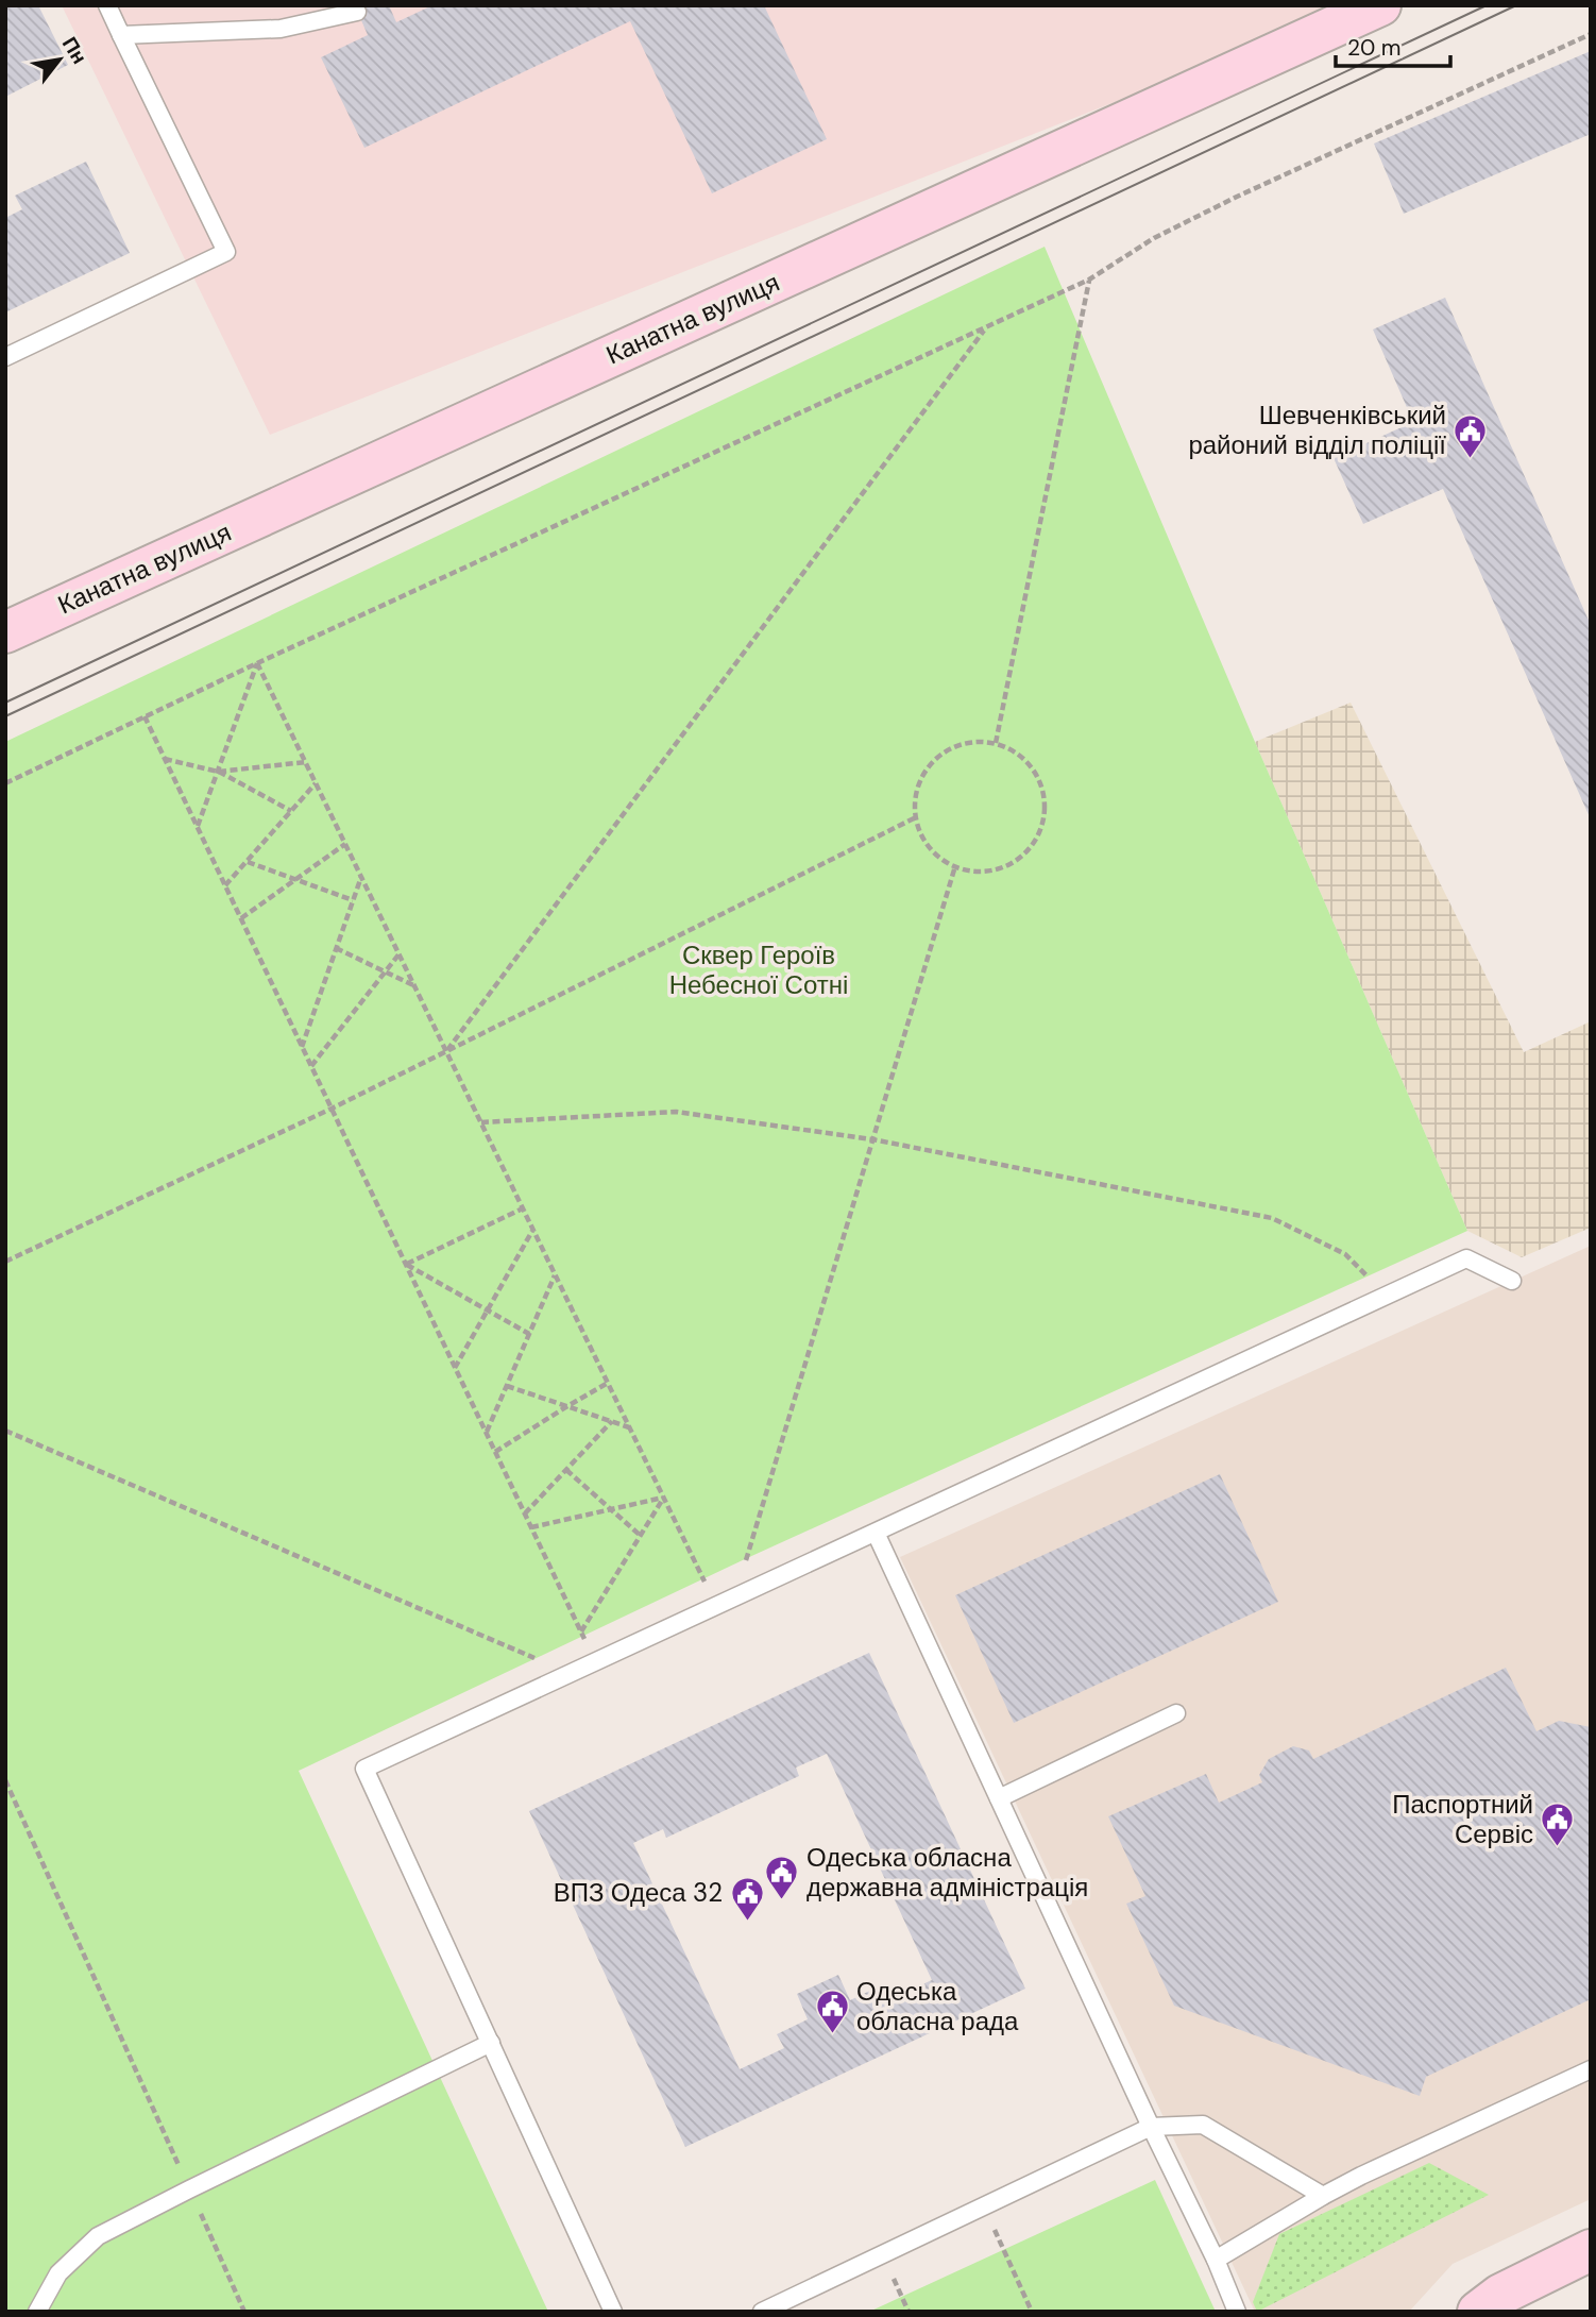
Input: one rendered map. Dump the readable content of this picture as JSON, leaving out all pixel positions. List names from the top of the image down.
{
  "streets": {
    "main road": ["Канатна вулиця"]
  },
  "parks": ["Сквер Героїв Небесної Сотні"],
  "places": {
    "public building": [
      "Шевченківський районий відділ поліції",
      "Паспортний Сервіс",
      "Одеська обласна державна адміністрація",
      "ВПЗ Одеса 32",
      "Одеська обласна рада"
    ]
  },
  "scale_bar": "20 m",
  "north": "top right"
}
